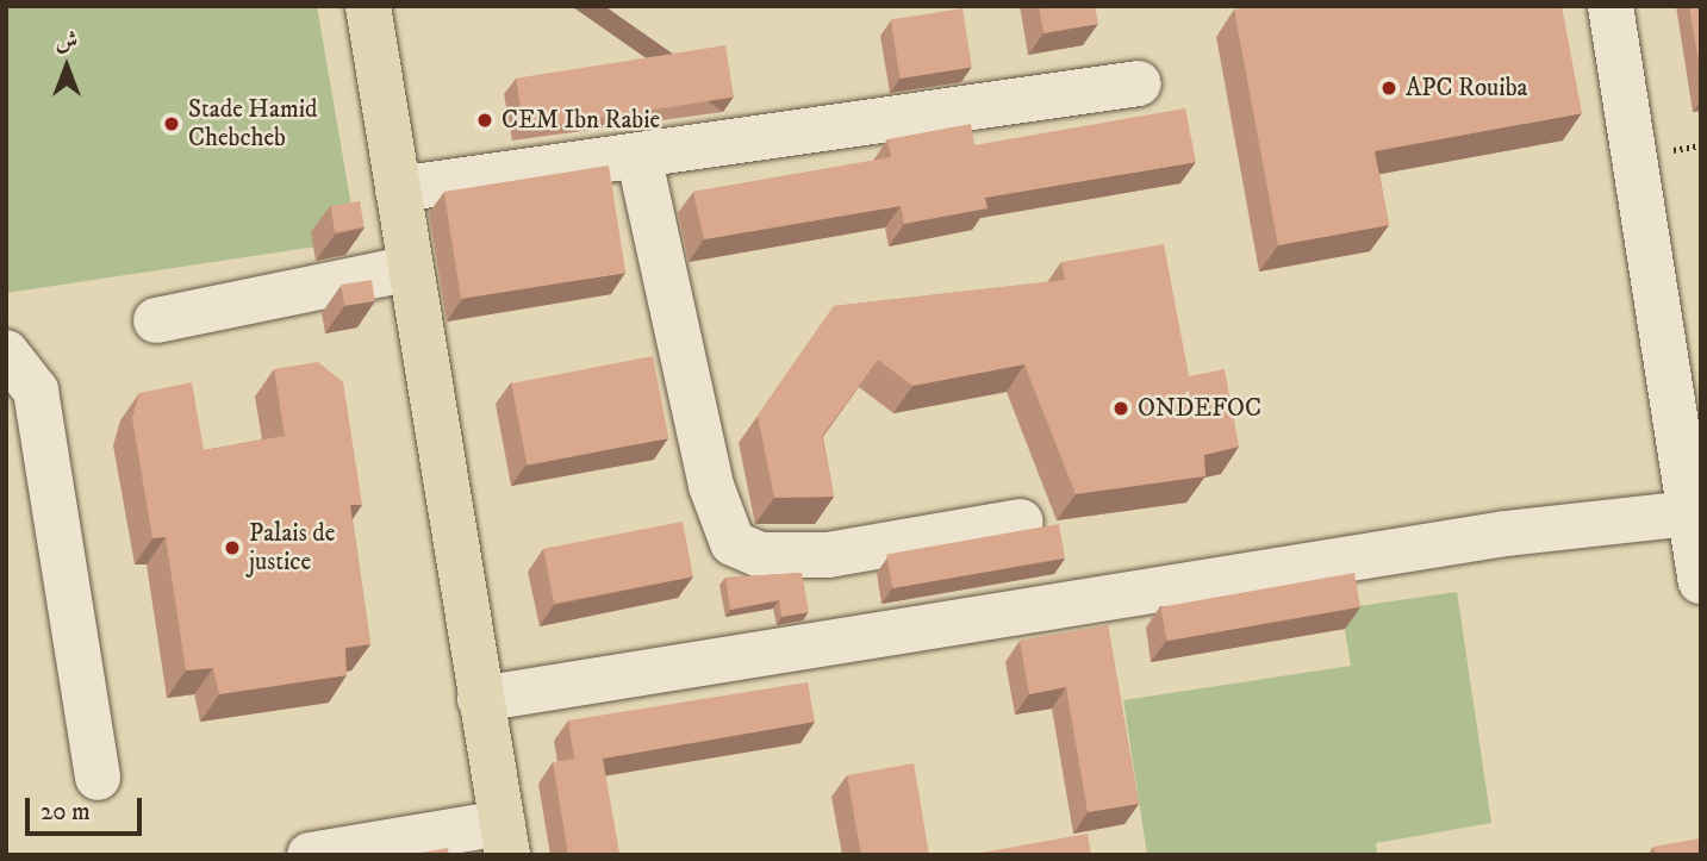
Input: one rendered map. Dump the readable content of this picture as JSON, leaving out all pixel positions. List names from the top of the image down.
{
  "places": [
    "APC Rouiba",
    "CEM Ibn Rabie",
    "Stade Hamid Chebcheb",
    "ONDEFOC",
    "Palais de justice"
  ],
  "scale_bar": "20 m",
  "north": "top"
}
